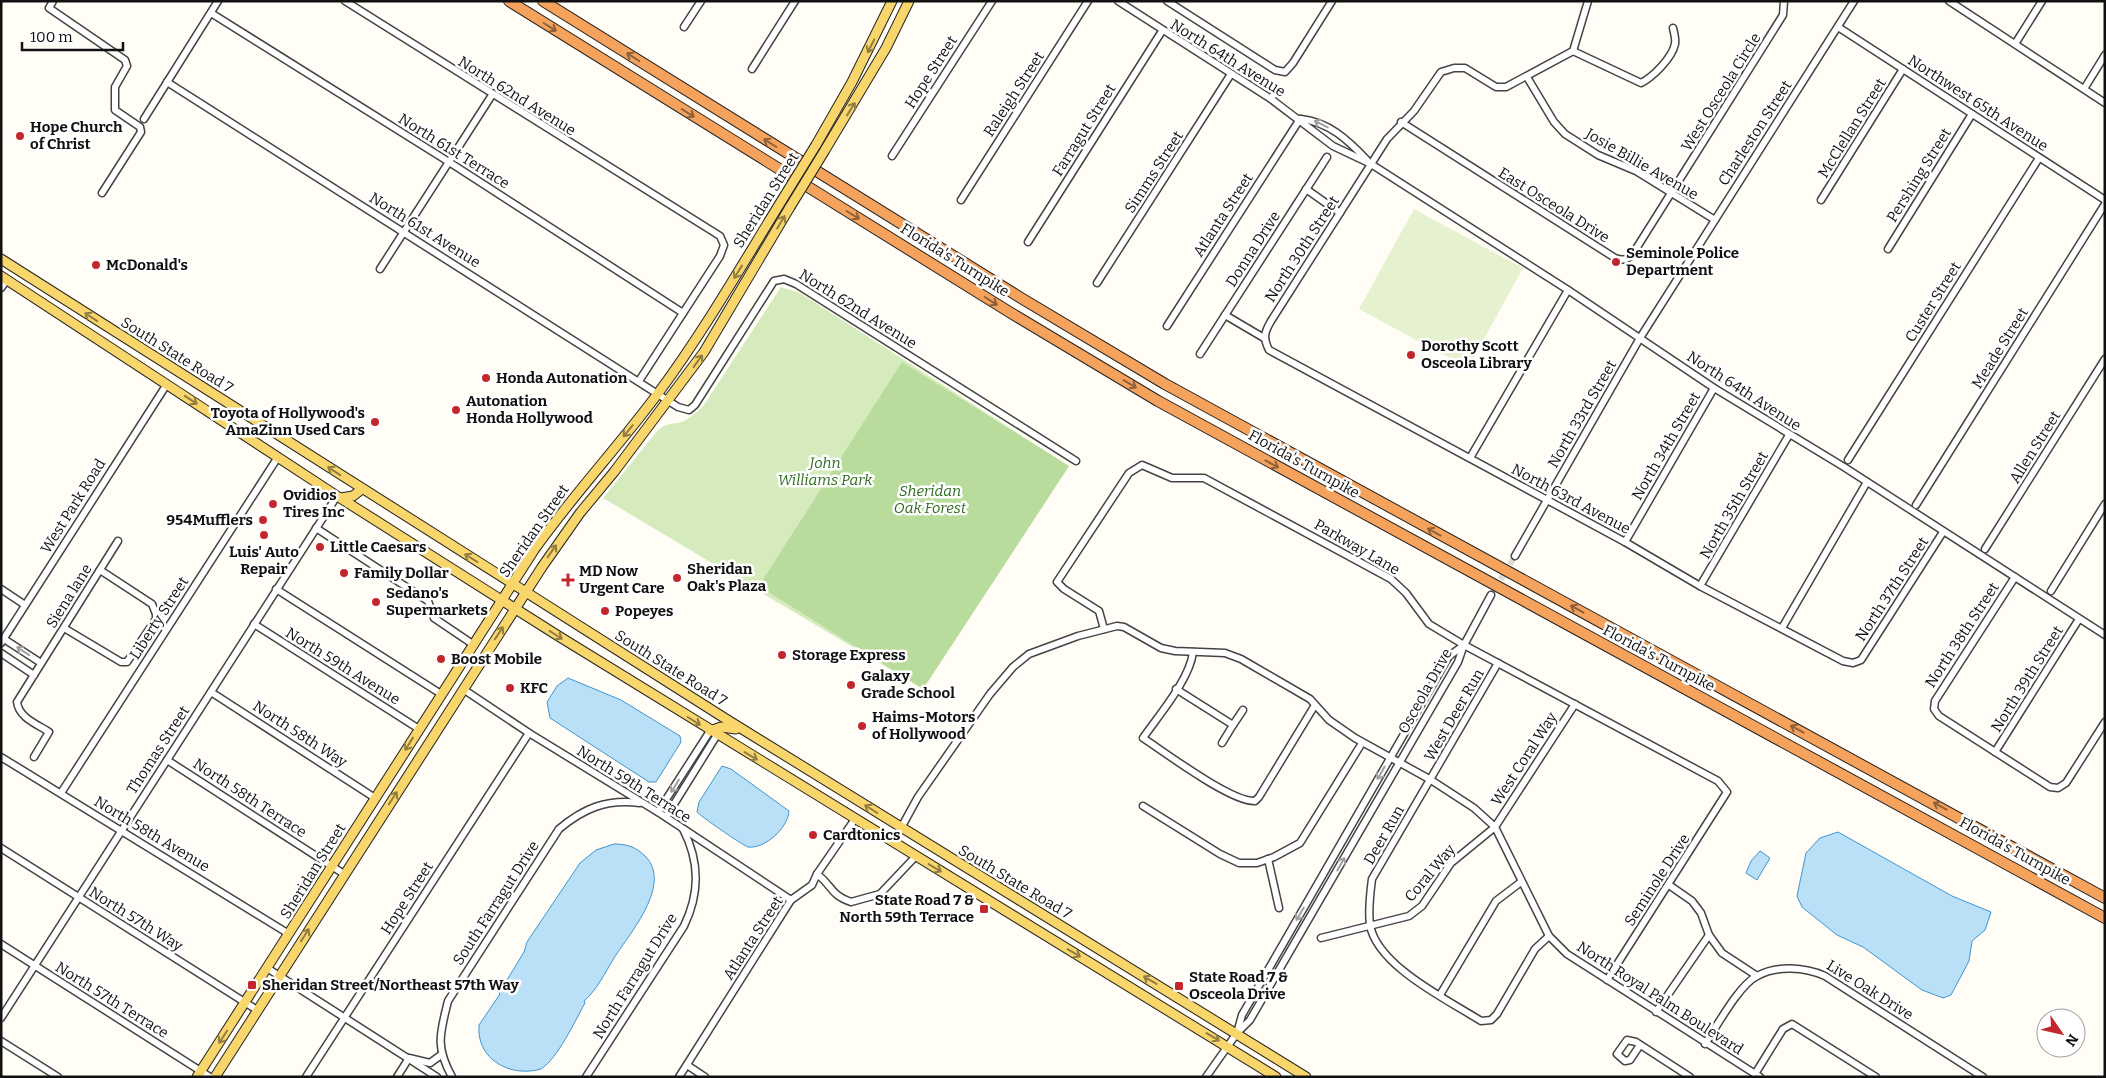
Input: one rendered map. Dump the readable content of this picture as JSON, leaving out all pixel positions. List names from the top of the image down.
{
  "streets": {
    "highway": ["Florida's Turnpike"],
    "main road": ["Sheridan Street", "South State Road 7"],
    "street": [
      "North 64th Avenue",
      "Hope Street",
      "West Osceola Circle",
      "Raleigh Street",
      "North 62nd Avenue",
      "Northwest 65th Avenue",
      "McClellan Street",
      "Farragut Street",
      "Charleston Street",
      "North 61st Terrace",
      "Josie Billie Avenue",
      "Simms Street",
      "Pershing Street",
      "East Osceola Drive",
      "Atlanta Street",
      "North 61st Avenue",
      "Donna Drive",
      "North 30th Street",
      "Custer Street",
      "Meade Street",
      "North 33rd Street",
      "North 34th Street",
      "Allen Street",
      "North 63rd Avenue",
      "North 35th Street",
      "West Park Road",
      "Parkway Lane",
      "North 37th Street",
      "Siena lane",
      "Liberty Street",
      "North 38th Street",
      "North 59th Avenue",
      "North 39th Street",
      "Osceola Drive",
      "West Deer Run",
      "North 58th Way",
      "Thomas Street",
      "West Coral Way",
      "North 59th Terrace",
      "North 58th Terrace",
      "North 58th Avenue",
      "Deer Run",
      "Coral Way",
      "Seminole Drive",
      "South Farragut Drive",
      "North 57th Way",
      "North Farragut Drive",
      "Live Oak Drive",
      "North Royal Palm Boulevard",
      "North 57th Terrace"
    ]
  },
  "crossings": [
    ["North 64th Avenue", "Farragut Street"],
    ["North 64th Avenue", "Simms Street"],
    ["North 64th Avenue", "Atlanta Street"],
    ["North 64th Avenue", "North 30th Street"],
    ["North 64th Avenue", "North 33rd Street"],
    ["North 64th Avenue", "North 34th Street"],
    ["North 64th Avenue", "North 35th Street"],
    ["North 64th Avenue", "North 37th Street"],
    ["North 64th Avenue", "North 38th Street"],
    ["North 64th Avenue", "North 39th Street"],
    ["Hope Street", "North 59th Terrace"],
    ["West Osceola Circle", "Josie Billie Avenue"],
    ["West Osceola Circle", "East Osceola Drive"],
    ["North 62nd Avenue", "Sheridan Street"],
    ["North 62nd Avenue", "North 61st Avenue"],
    ["Northwest 65th Avenue", "McClellan Street"],
    ["Northwest 65th Avenue", "Charleston Street"],
    ["Northwest 65th Avenue", "Pershing Street"],
    ["Northwest 65th Avenue", "Custer Street"],
    ["Charleston Street", "Josie Billie Avenue"],
    ["Charleston Street", "North 33rd Street"],
    ["North 61st Terrace", "Sheridan Street"],
    ["Josie Billie Avenue", "East Osceola Drive"],
    ["Sheridan Street", "North 61st Avenue"],
    ["Sheridan Street", "South State Road 7"],
    ["Sheridan Street", "North 59th Avenue"],
    ["Sheridan Street", "North 58th Way"],
    ["Sheridan Street", "North 59th Terrace"],
    ["Sheridan Street", "North 58th Terrace"],
    ["Sheridan Street", "North 58th Avenue"],
    ["Sheridan Street", "North 57th Way"],
    ["Sheridan Street", "North 57th Terrace"],
    ["Atlanta Street", "South State Road 7"],
    ["Atlanta Street", "North 59th Terrace"],
    ["North 30th Street", "North 63rd Avenue"],
    ["South State Road 7", "West Park Road"],
    ["South State Road 7", "Liberty Street"],
    ["South State Road 7", "Osceola Drive"],
    ["South State Road 7", "Thomas Street"],
    ["South State Road 7", "North Royal Palm Boulevard"],
    ["North 33rd Street", "North 63rd Avenue"],
    ["North 34th Street", "North 63rd Avenue"],
    ["North 63rd Avenue", "North 35th Street"],
    ["North 63rd Avenue", "North 37th Street"],
    ["Parkway Lane", "Osceola Drive"],
    ["Parkway Lane", "West Deer Run"],
    ["Parkway Lane", "West Coral Way"],
    ["Parkway Lane", "Seminole Drive"],
    ["Parkway Lane", "North Royal Palm Boulevard"],
    ["Liberty Street", "North 58th Avenue"],
    ["North 38th Street", "North 39th Street"],
    ["North 59th Avenue", "Thomas Street"],
    ["Osceola Drive", "North Royal Palm Boulevard"],
    ["West Deer Run", "Deer Run"],
    ["West Deer Run", "North Royal Palm Boulevard"],
    ["North 58th Way", "Thomas Street"],
    ["Thomas Street", "North 58th Terrace"],
    ["Thomas Street", "North 58th Avenue"],
    ["Thomas Street", "North 57th Way"],
    ["Thomas Street", "North 57th Terrace"],
    ["West Coral Way", "Coral Way"],
    ["West Coral Way", "North Royal Palm Boulevard"],
    ["North 59th Terrace", "South Farragut Drive"],
    ["North 59th Terrace", "North Farragut Drive"],
    ["Deer Run", "Coral Way"],
    ["Deer Run", "North Royal Palm Boulevard"],
    ["Coral Way", "North Royal Palm Boulevard"],
    ["Seminole Drive", "North Royal Palm Boulevard"],
    ["Live Oak Drive", "North Royal Palm Boulevard"]
  ],
  "parks": ["John Williams Park", "Sheridan Oak Forest"],
  "places": {
    "other": [
      "Hope Church of Christ",
      "Seminole Police Department",
      "McDonald's",
      "Dorothy Scott Osceola Library",
      "Honda Autonation",
      "Autonation Honda Hollywood",
      "Toyota of Hollywood's AmaZinn Used Cars",
      "Ovidios Tires Inc",
      "954Mufflers",
      "Luis' Auto Repair",
      "Little Caesars",
      "Family Dollar",
      "Sheridan Oak's Plaza",
      "Sedano's Supermarkets",
      "Popeyes",
      "Storage Express",
      "Boost Mobile",
      "Galaxy Grade School",
      "KFC",
      "Haims-Motors of Hollywood",
      "Cardtonics"
    ],
    "health": ["MD Now Urgent Care"],
    "transit": ["State Road 7 & North 59th Terrace", "Sheridan Street/Northeast 57th Way", "State Road 7 & Osceola Drive"]
  },
  "scale_bar": "100 m",
  "north": "bottom right"
}
